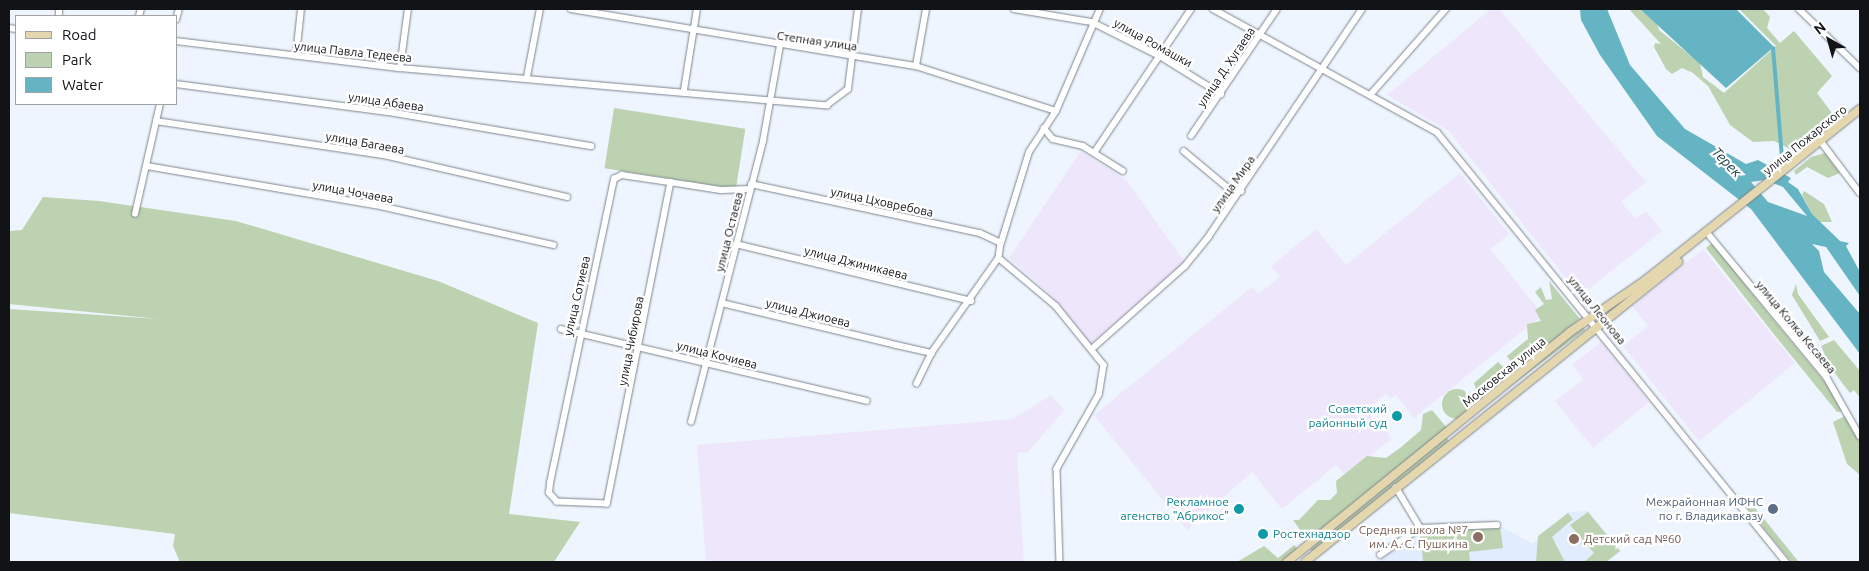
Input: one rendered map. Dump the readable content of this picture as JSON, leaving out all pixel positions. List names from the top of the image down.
{
  "streets": {
    "main road": ["улица Пожарского", "Московская улица"],
    "street": [
      "Степная улица",
      "улица Ромашки",
      "улица Павла Тедеева",
      "улица Д. Хугаева",
      "улица Абаева",
      "улица Багаева",
      "улица Мира",
      "улица Чочаева",
      "улица Цховребова",
      "улица Остаева",
      "улица Джиникаева",
      "улица Сотиева",
      "улица Леонова",
      "улица Джиоева",
      "улица Колка Кесаева",
      "улица Чибирова",
      "улица Кочиева"
    ]
  },
  "crossings": [
    ["Степная улица", "улица Павла Тедеева"],
    ["Степная улица", "улица Остаева"],
    ["улица Ромашки", "улица Д. Хугаева"],
    ["улица Павла Тедеева", "улица Остаева"],
    ["улица Д. Хугаева", "улица Леонова"],
    ["улица Пожарского", "Московская улица"],
    ["улица Мира", "улица Леонова"],
    ["улица Цховребова", "улица Остаева"],
    ["улица Цховребова", "улица Сотиева"],
    ["улица Остаева", "улица Джиникаева"],
    ["улица Остаева", "улица Сотиева"],
    ["улица Остаева", "улица Джиоева"],
    ["улица Остаева", "улица Кочиева"],
    ["улица Сотиева", "улица Чибирова"],
    ["улица Сотиева", "улица Кочиева"],
    ["улица Леонова", "Московская улица"],
    ["улица Колка Кесаева", "Московская улица"],
    ["улица Чибирова", "улица Кочиева"]
  ],
  "water": ["Терек"],
  "places": [
    "Советский районный суд",
    "Рекламное агенство \"Абрикос\"",
    "Межрайонная ИФНС по г. Владикавказу",
    "Ростехнадзор",
    "Средняя школа №7 им. А. С. Пушкина",
    "Детский сад №60"
  ],
  "legend": ["Road", "Park", "Water"],
  "north": "top left"
}
